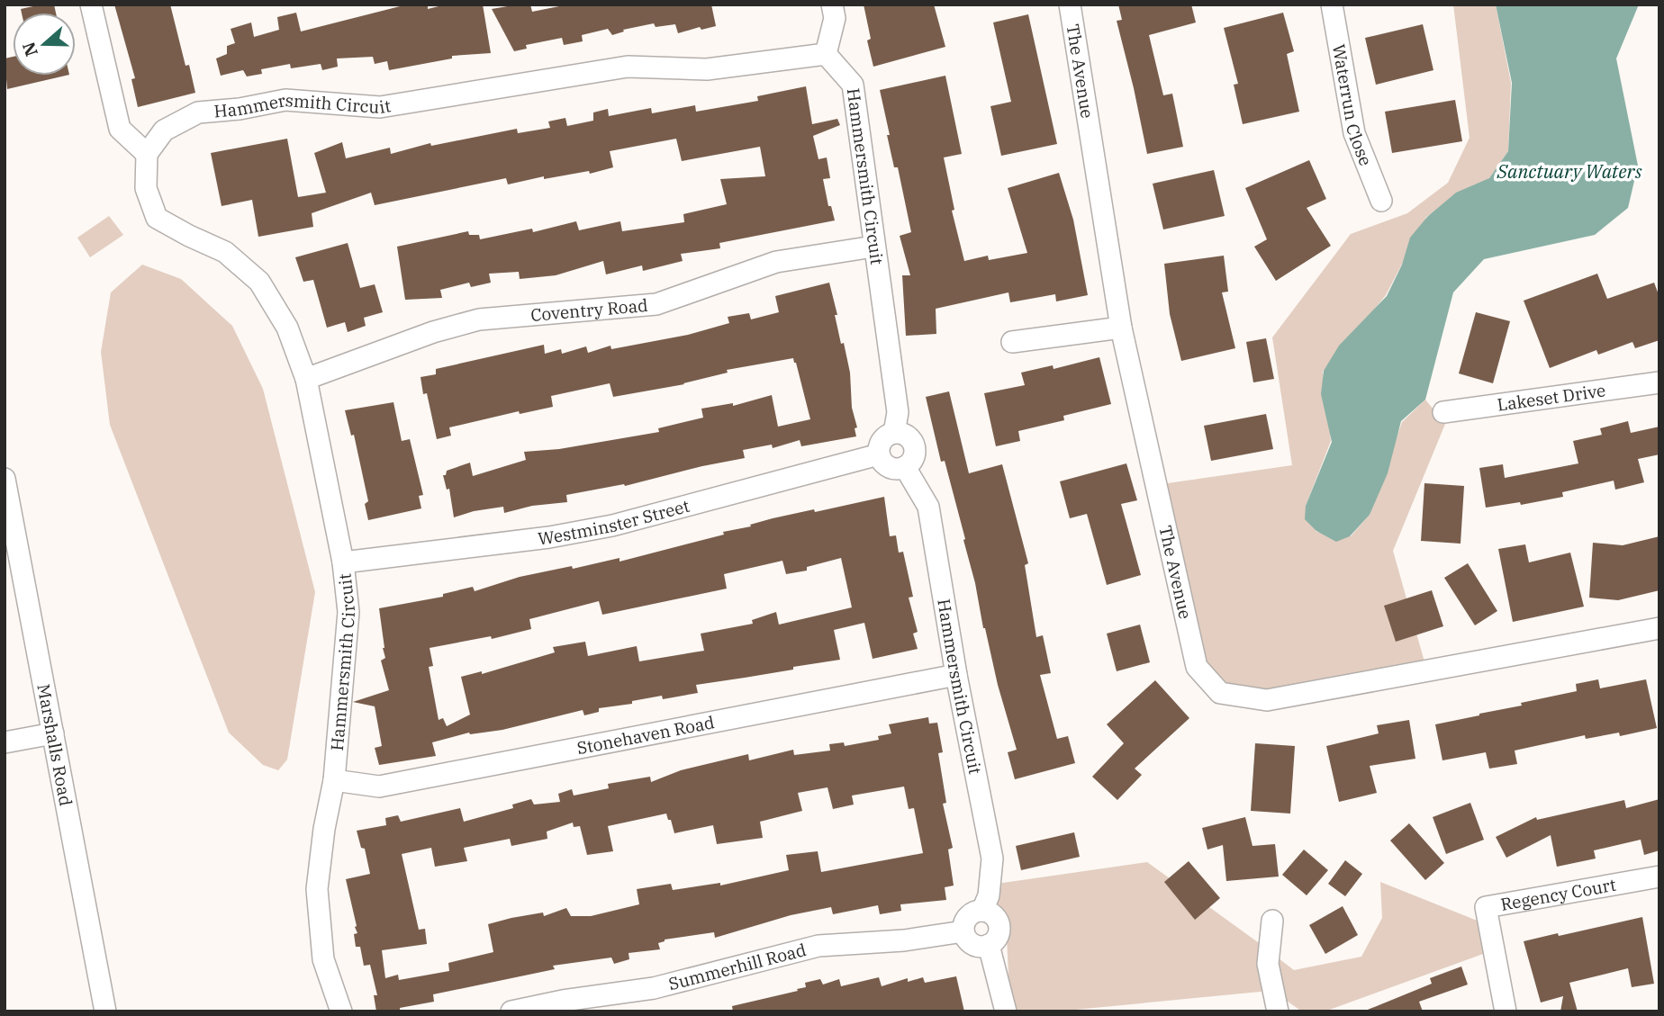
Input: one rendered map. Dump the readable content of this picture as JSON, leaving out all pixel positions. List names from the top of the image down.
{
  "streets": {
    "street": [
      "The Avenue",
      "Waterrun Close",
      "Hammersmith Circuit",
      "Coventry Road",
      "Lakeset Drive",
      "Westminster Street",
      "Stonehaven Road",
      "Marshalls Road",
      "Regency Court",
      "Summerhill Road"
    ]
  },
  "crossings": [
    ["Hammersmith Circuit", "Coventry Road"],
    ["Hammersmith Circuit", "Westminster Street"],
    ["Hammersmith Circuit", "Stonehaven Road"],
    ["Hammersmith Circuit", "Summerhill Road"]
  ],
  "water": ["Sanctuary Waters"],
  "north": "left"
}
